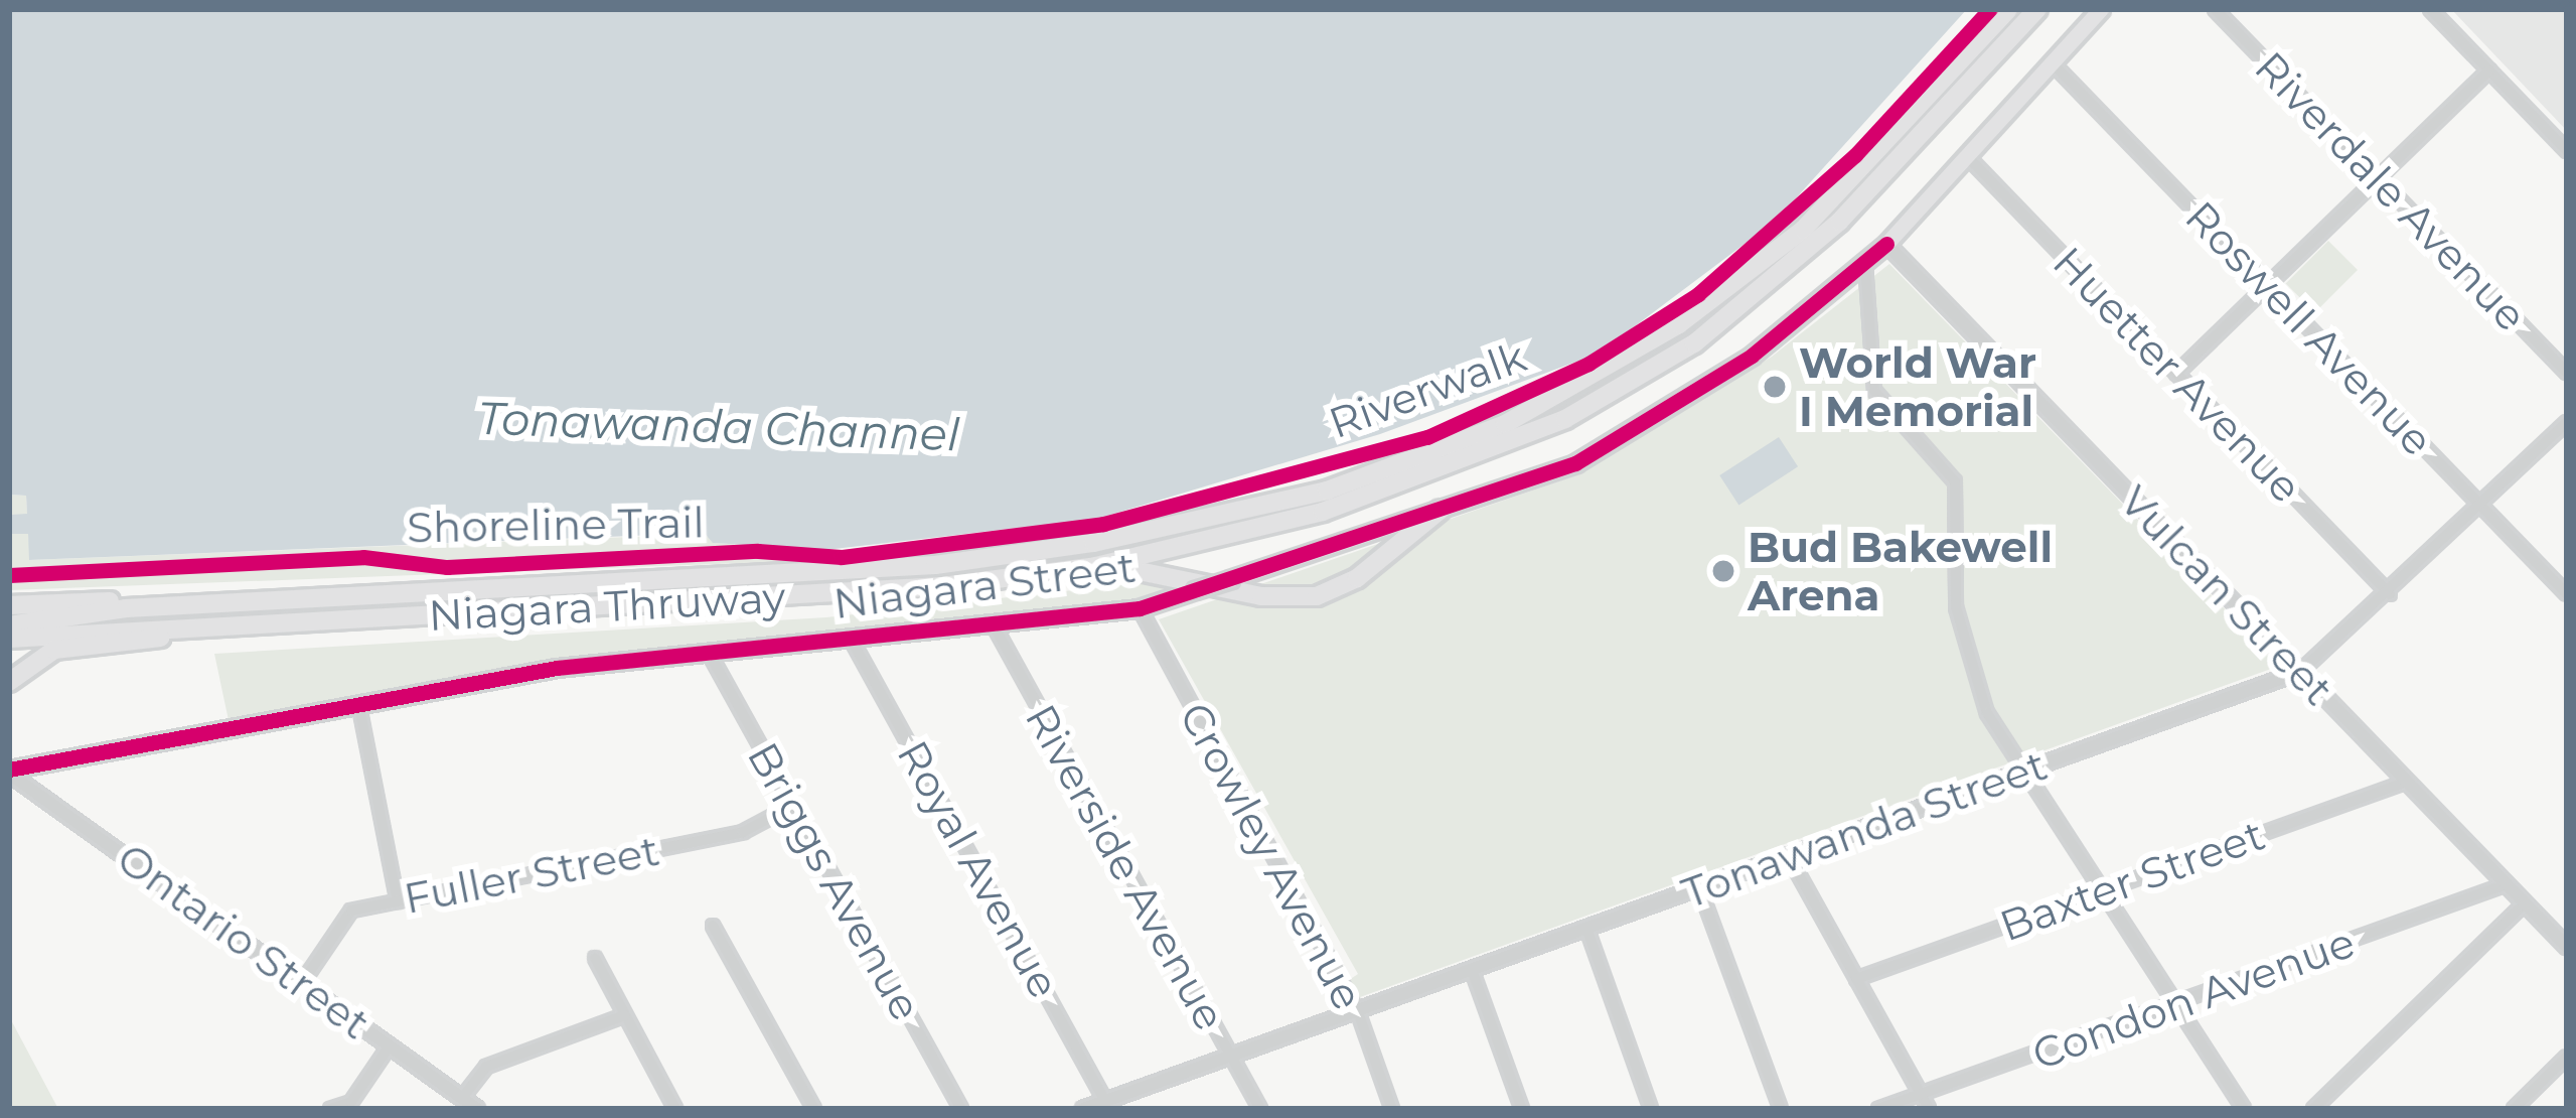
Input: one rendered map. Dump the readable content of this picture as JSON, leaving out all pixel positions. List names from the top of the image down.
{
  "streets": {
    "highway": ["Niagara Thruway"],
    "main road": ["Niagara Street"],
    "street": [
      "Riverdale Avenue",
      "Roswell Avenue",
      "Huetter Avenue",
      "Vulcan Street",
      "Tonawanda Street",
      "Crowley Avenue",
      "Riverside Avenue",
      "Royal Avenue",
      "Fuller Street",
      "Baxter Street",
      "Briggs Avenue",
      "Ontario Street",
      "Condon Avenue"
    ],
    "cycle path": ["Riverwalk"]
  },
  "crossings": [
    ["Roswell Avenue", "Niagara Street"],
    ["Roswell Avenue", "Tonawanda Street"],
    ["Huetter Avenue", "Niagara Street"],
    ["Huetter Avenue", "Tonawanda Street"],
    ["Niagara Street", "Vulcan Street"],
    ["Niagara Street", "Crowley Avenue"],
    ["Niagara Street", "Riverside Avenue"],
    ["Niagara Street", "Royal Avenue"],
    ["Niagara Street", "Briggs Avenue"],
    ["Niagara Street", "Ontario Street"],
    ["Vulcan Street", "Tonawanda Street"],
    ["Vulcan Street", "Baxter Street"],
    ["Vulcan Street", "Condon Avenue"],
    ["Tonawanda Street", "Crowley Avenue"],
    ["Tonawanda Street", "Riverside Avenue"],
    ["Tonawanda Street", "Royal Avenue"],
    ["Fuller Street", "Briggs Avenue"],
    ["Fuller Street", "Ontario Street"]
  ],
  "water": ["Tonawanda Channel"],
  "places": ["World War I Memorial", "Bud Bakewell Arena"]
}
